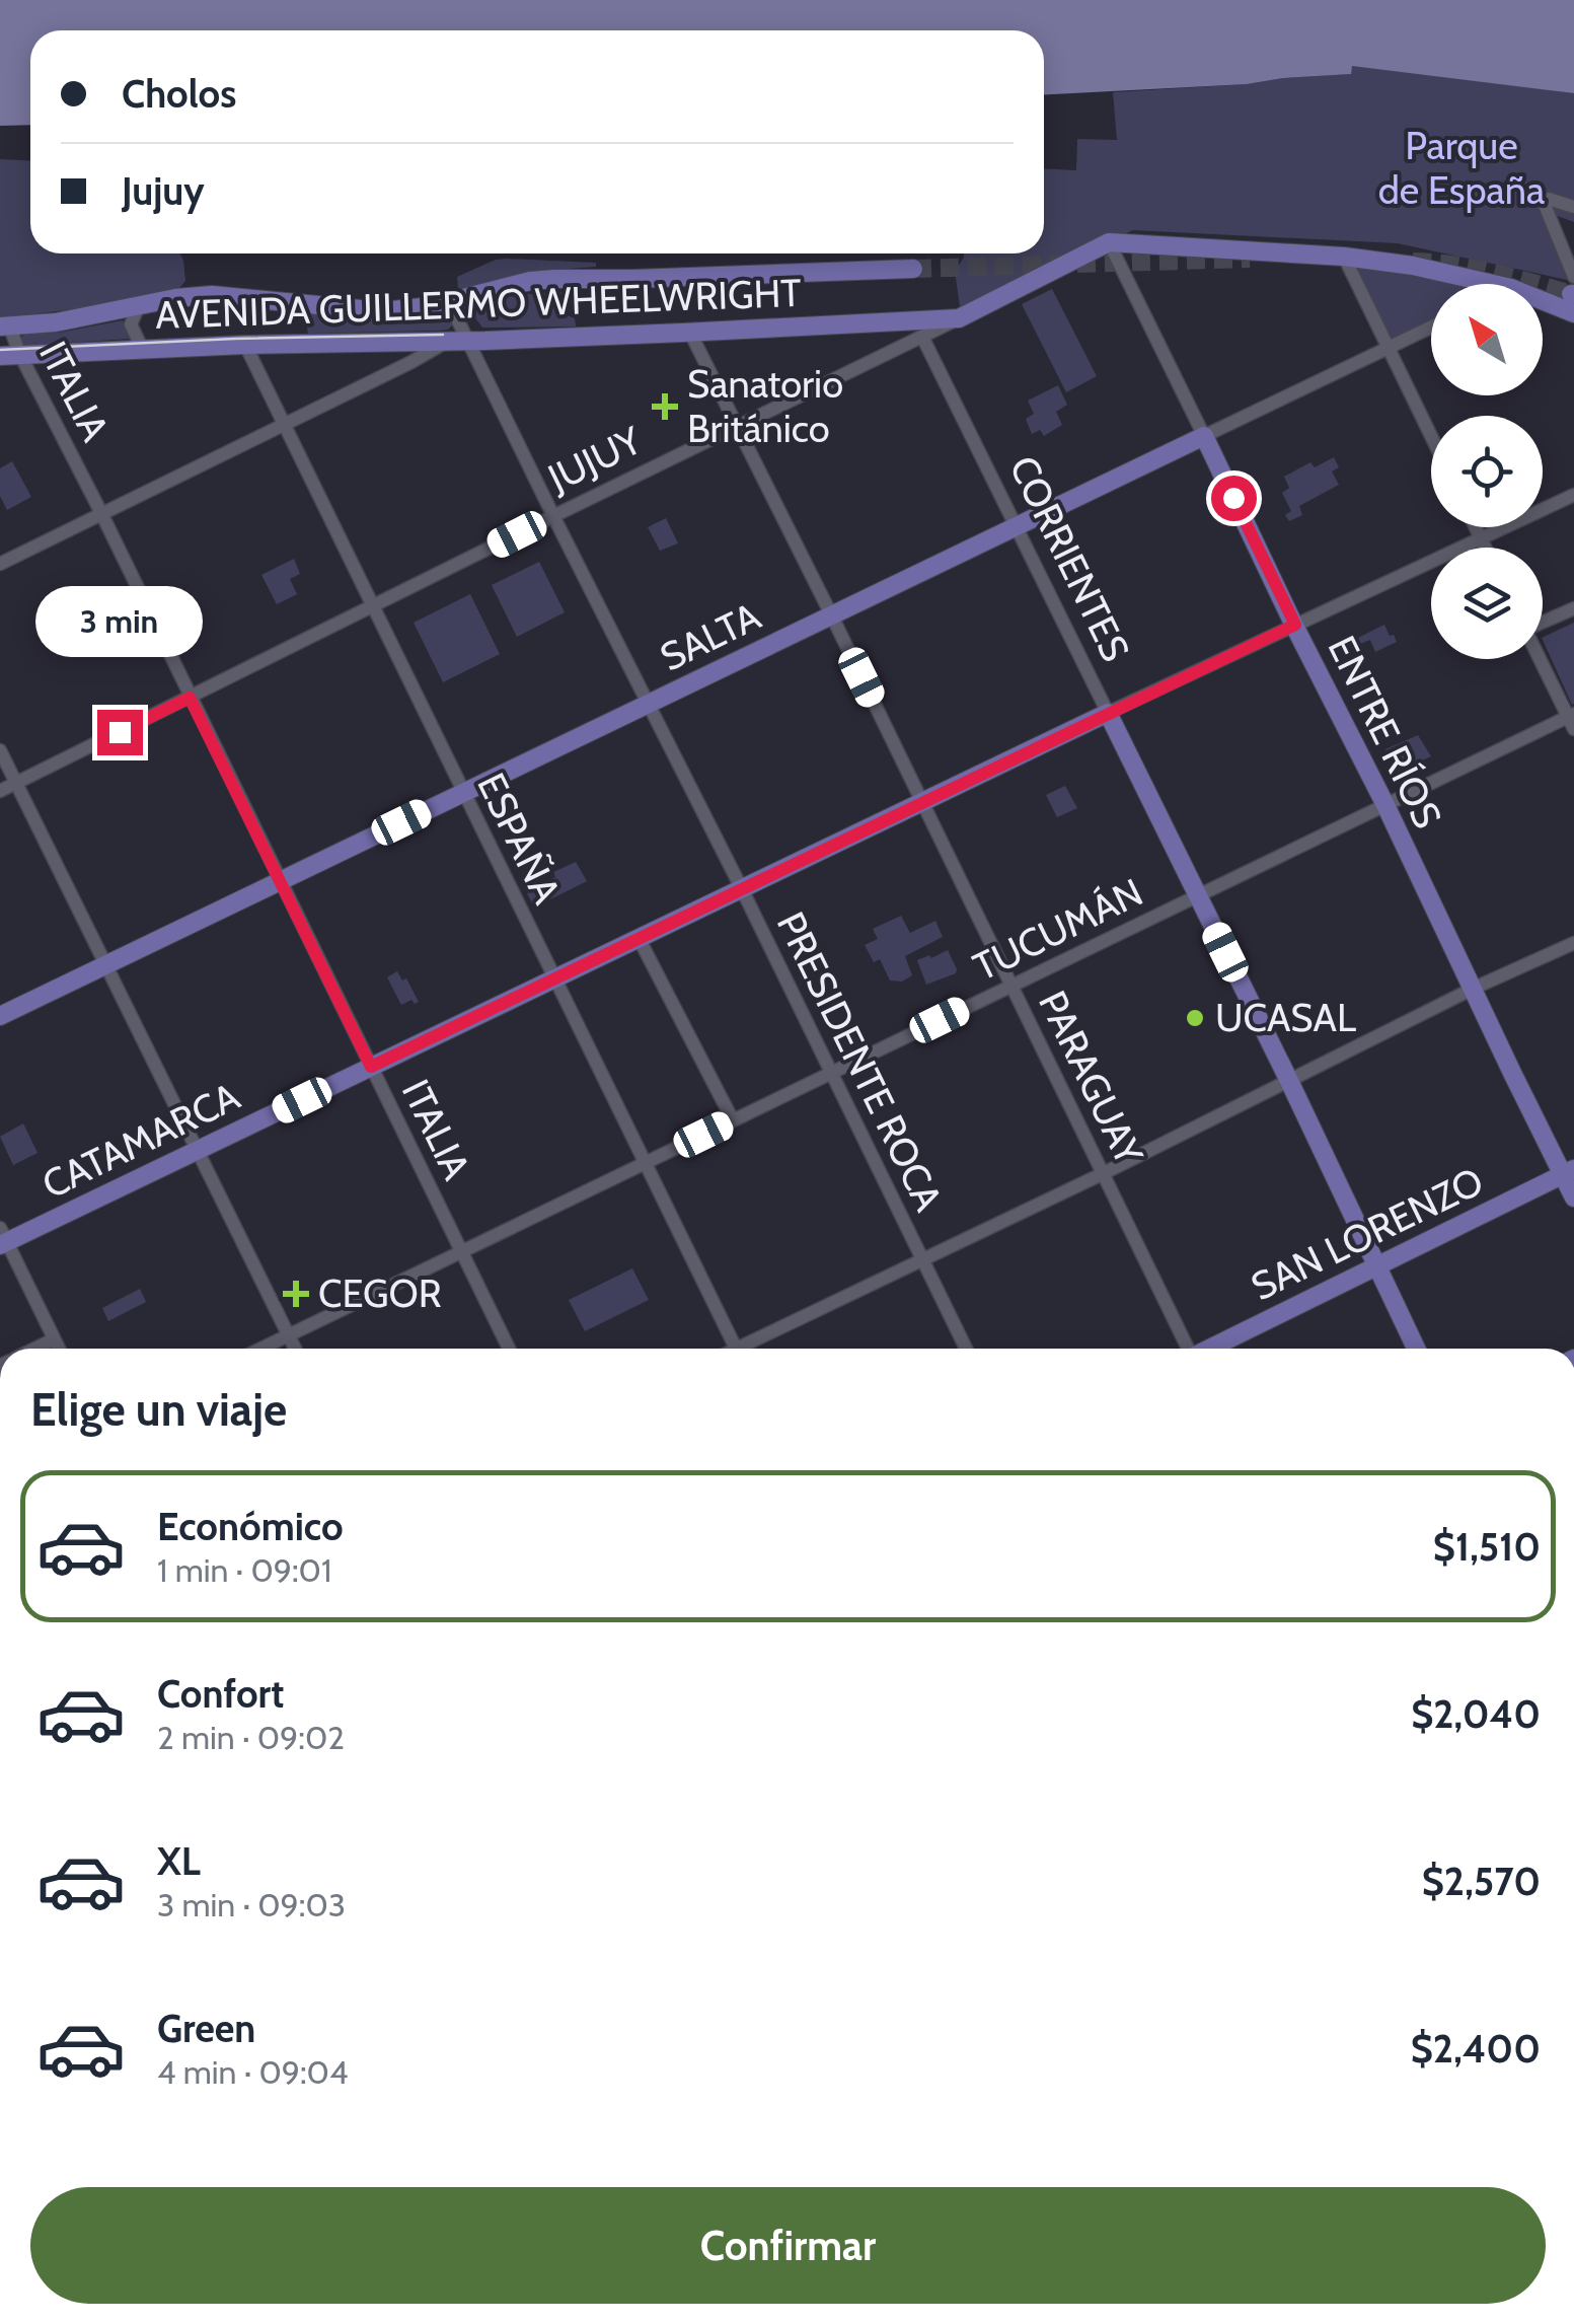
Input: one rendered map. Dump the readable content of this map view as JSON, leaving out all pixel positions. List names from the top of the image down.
{
  "streets": {
    "main road": [
      "AVENIDA GUILLERMO WHEELWRIGHT",
      "JUJUY",
      "CORRIENTES",
      "SALTA",
      "ENTRE RÍOS",
      "CATAMARCA",
      "SAN LORENZO"
    ],
    "street": [
      "ITALIA",
      "ESPAÑA",
      "TUCUMÁN",
      "PRESIDENTE ROCA",
      "PARAGUAY"
    ]
  },
  "crossings": [
    ["AVENIDA GUILLERMO WHEELWRIGHT", "ITALIA"],
    ["AVENIDA GUILLERMO WHEELWRIGHT", "JUJUY"],
    ["AVENIDA GUILLERMO WHEELWRIGHT", "ESPAÑA"],
    ["AVENIDA GUILLERMO WHEELWRIGHT", "PRESIDENTE ROCA"],
    ["AVENIDA GUILLERMO WHEELWRIGHT", "PARAGUAY"],
    ["ITALIA", "JUJUY"],
    ["ITALIA", "SALTA"],
    ["ITALIA", "TUCUMÁN"],
    ["ITALIA", "CATAMARCA"],
    ["JUJUY", "CORRIENTES"],
    ["JUJUY", "ENTRE RÍOS"],
    ["JUJUY", "ESPAÑA"],
    ["JUJUY", "PRESIDENTE ROCA"],
    ["JUJUY", "PARAGUAY"],
    ["CORRIENTES", "SALTA"],
    ["CORRIENTES", "TUCUMÁN"],
    ["CORRIENTES", "CATAMARCA"],
    ["CORRIENTES", "SAN LORENZO"],
    ["SALTA", "ENTRE RÍOS"],
    ["SALTA", "ESPAÑA"],
    ["SALTA", "PRESIDENTE ROCA"],
    ["SALTA", "PARAGUAY"],
    ["ENTRE RÍOS", "TUCUMÁN"],
    ["ENTRE RÍOS", "CATAMARCA"],
    ["ENTRE RÍOS", "SAN LORENZO"],
    ["ESPAÑA", "TUCUMÁN"],
    ["ESPAÑA", "CATAMARCA"],
    ["TUCUMÁN", "PRESIDENTE ROCA"],
    ["TUCUMÁN", "PARAGUAY"],
    ["PRESIDENTE ROCA", "CATAMARCA"],
    ["PARAGUAY", "CATAMARCA"]
  ],
  "parks": ["Parque de España"],
  "places": {
    "health": ["Sanatorio Británico", "CEGOR"],
    "other": ["UCASAL"]
  },
  "north": "top left",
  "page": {
    "banner": ["Cholos", "Jujuy"],
    "bubble": "3 min",
    "heading": "Elige un viaje",
    "list": [
      {
        "name": "Económico",
        "note": "1 min · 09:01",
        "value": "$1,510"
      },
      {
        "name": "Confort",
        "note": "2 min · 09:02",
        "value": "$2,040"
      },
      {
        "name": "XL",
        "note": "3 min · 09:03",
        "value": "$2,570"
      },
      {
        "name": "Green",
        "note": "4 min · 09:04",
        "value": "$2,400"
      }
    ],
    "buttons": "Confirmar"
  }
}
